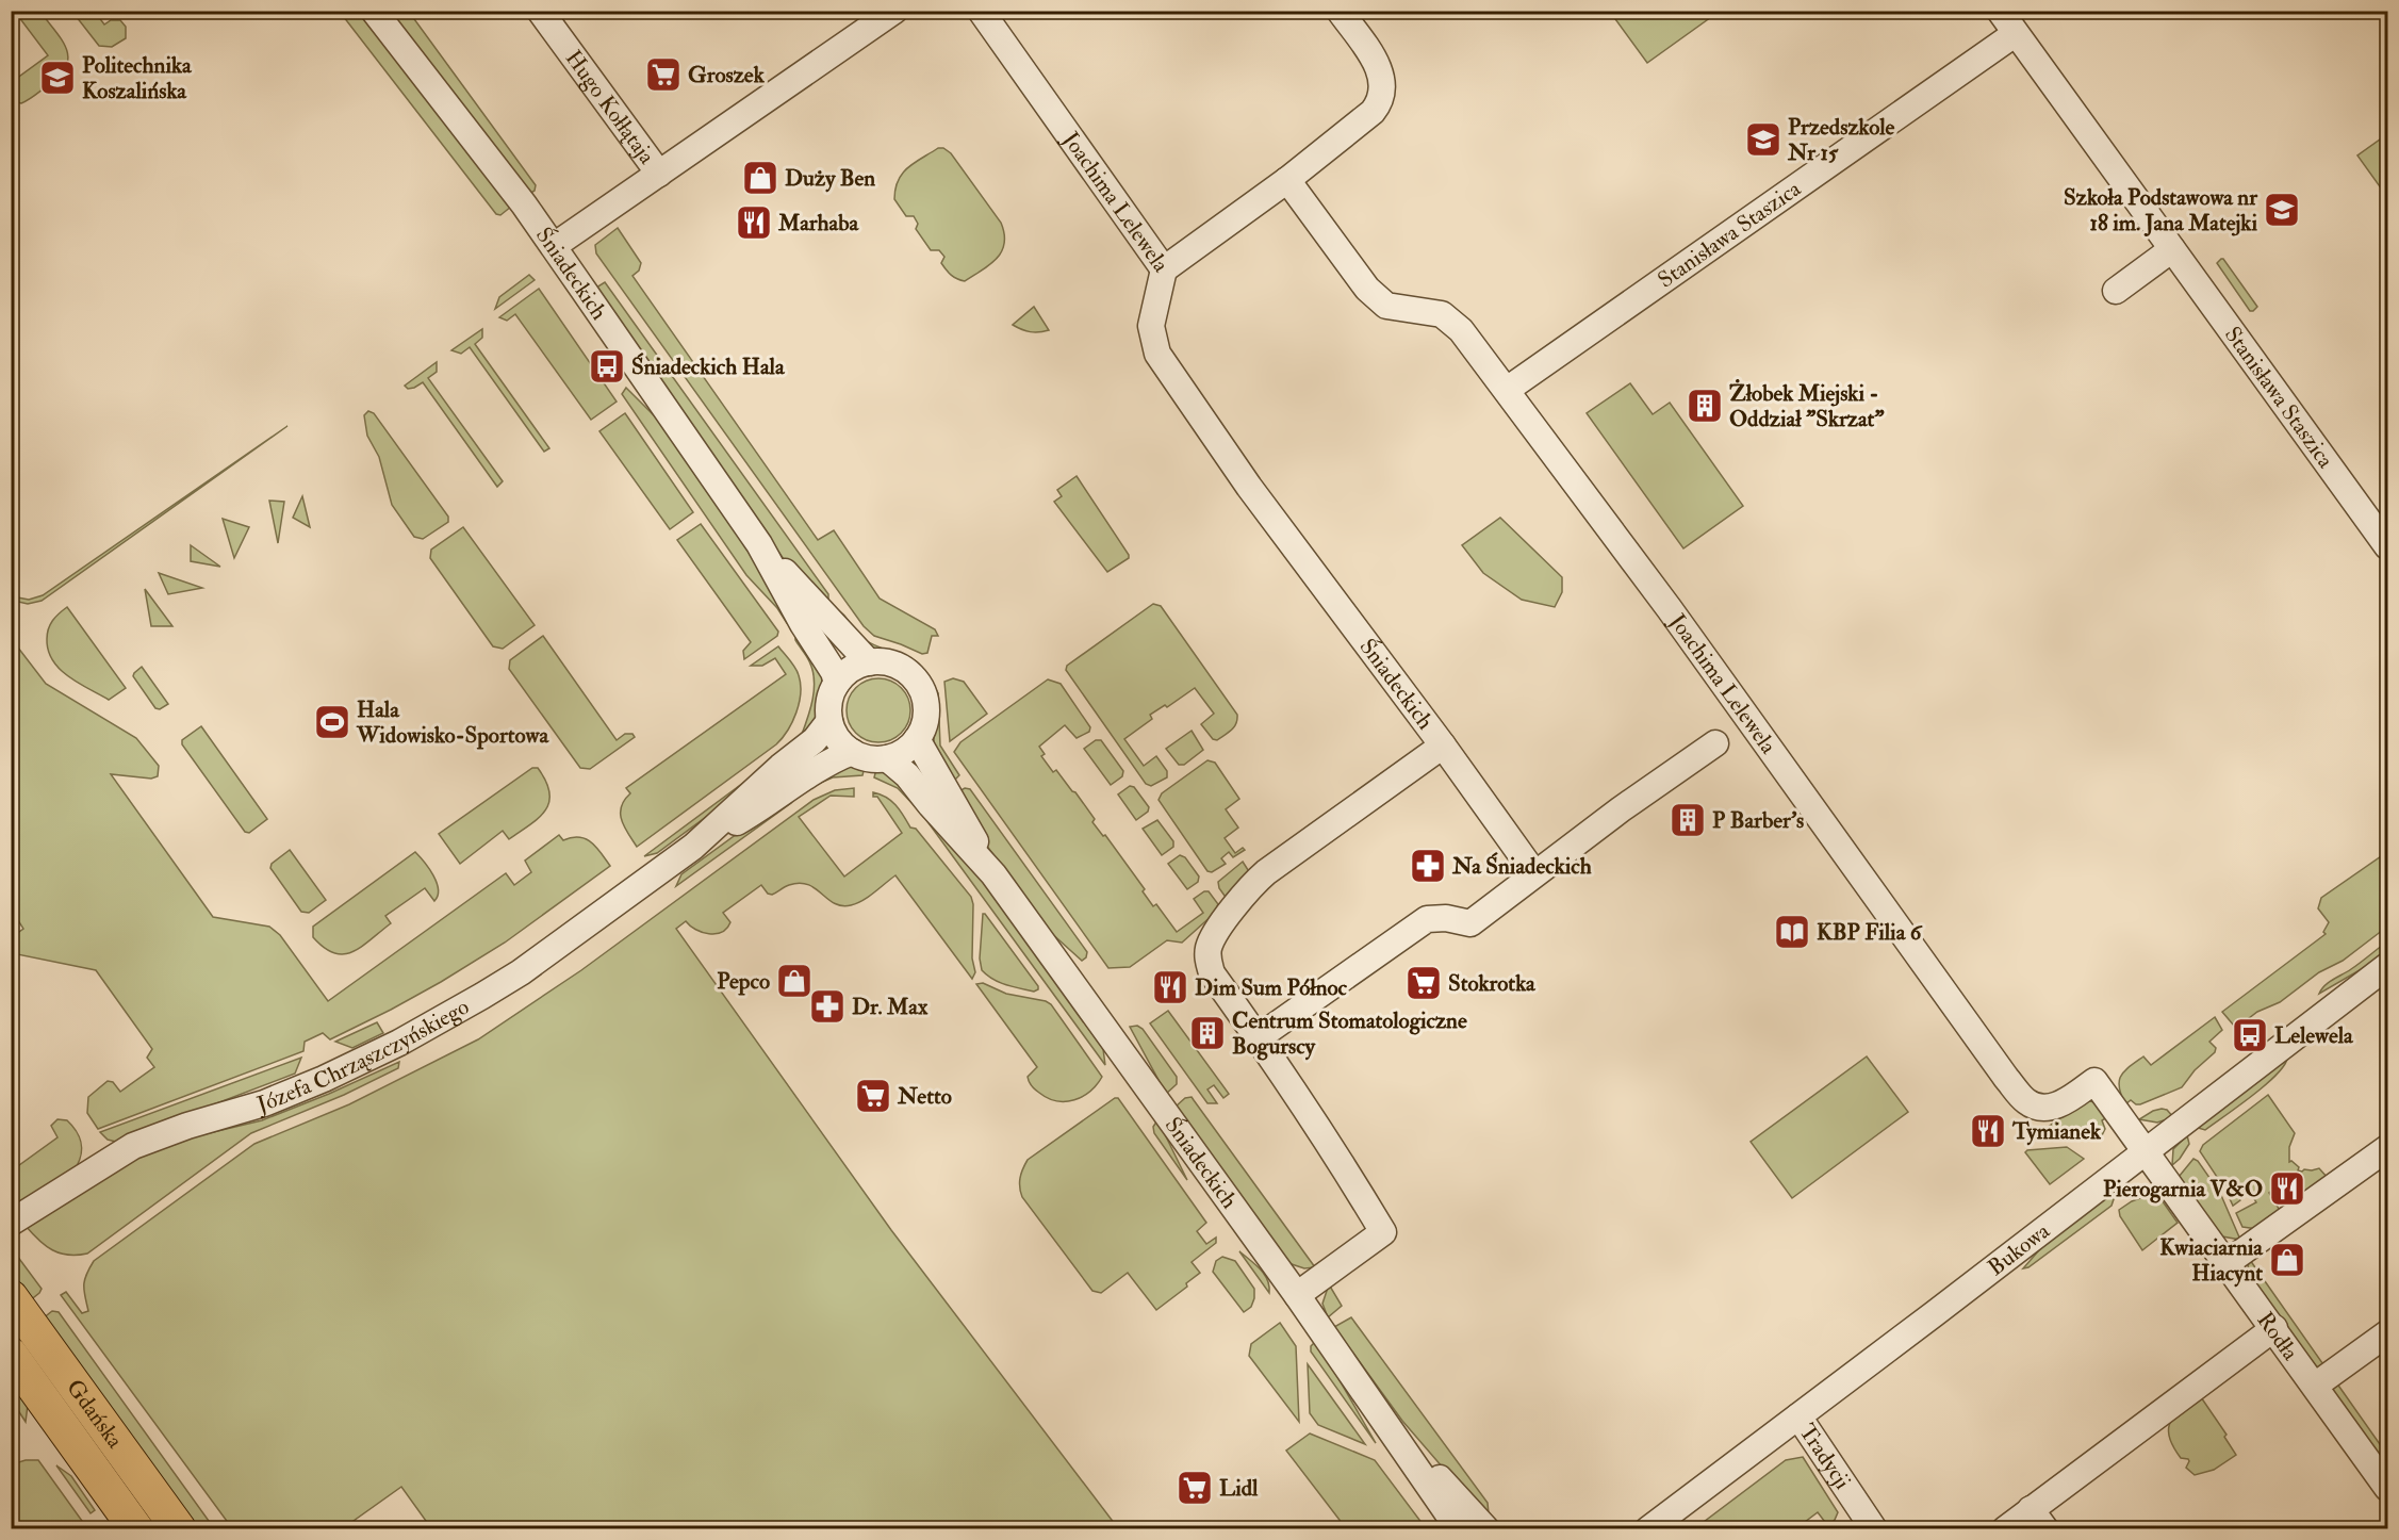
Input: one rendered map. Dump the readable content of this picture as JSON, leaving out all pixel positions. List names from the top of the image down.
{
  "streets": {
    "main road": ["Gdańska"],
    "street": [
      "Hugo Kołłątaja",
      "Joachima Lelewela",
      "Stanisława Staszica",
      "Śniadeckich",
      "Józefa Chrząszczyńskiego",
      "Bukowa",
      "Rodła",
      "Tradycji"
    ]
  },
  "crossings": [
    ["Hugo Kołłątaja", "Śniadeckich"],
    ["Joachima Lelewela", "Stanisława Staszica"],
    ["Joachima Lelewela", "Śniadeckich"],
    ["Joachima Lelewela", "Bukowa"],
    ["Joachima Lelewela", "Rodła"],
    ["Śniadeckich", "Józefa Chrząszczyńskiego"],
    ["Bukowa", "Rodła"],
    ["Bukowa", "Tradycji"]
  ],
  "places": {
    "supermarket": [
      "Groszek",
      "Stokrotka",
      "Netto",
      "Lidl"
    ],
    "school or university": ["Politechnika Koszalińska", "Przedszkole Nr 15", "Szkoła Podstawowa nr 18 im. Jana Matejki"],
    "shop": ["Duży Ben", "Pepco", "Kwiaciarnia Hiacynt"],
    "restaurant": [
      "Marhaba",
      "Dim Sum Północ",
      "Tymianek",
      "Pierogarnia V&O"
    ],
    "bus stop": ["Śniadeckich Hala", "Lelewela"],
    "building": ["Żłobek Miejski - Oddział \"Skrzat\"", "P Barber's", "Centrum Stomatologiczne Bogurscy"],
    "sports": ["Hala Widowisko-Sportowa"],
    "pharmacy": ["Na Śniadeckich", "Dr. Max"],
    "library": ["KBP Filia 6"]
  }
}
